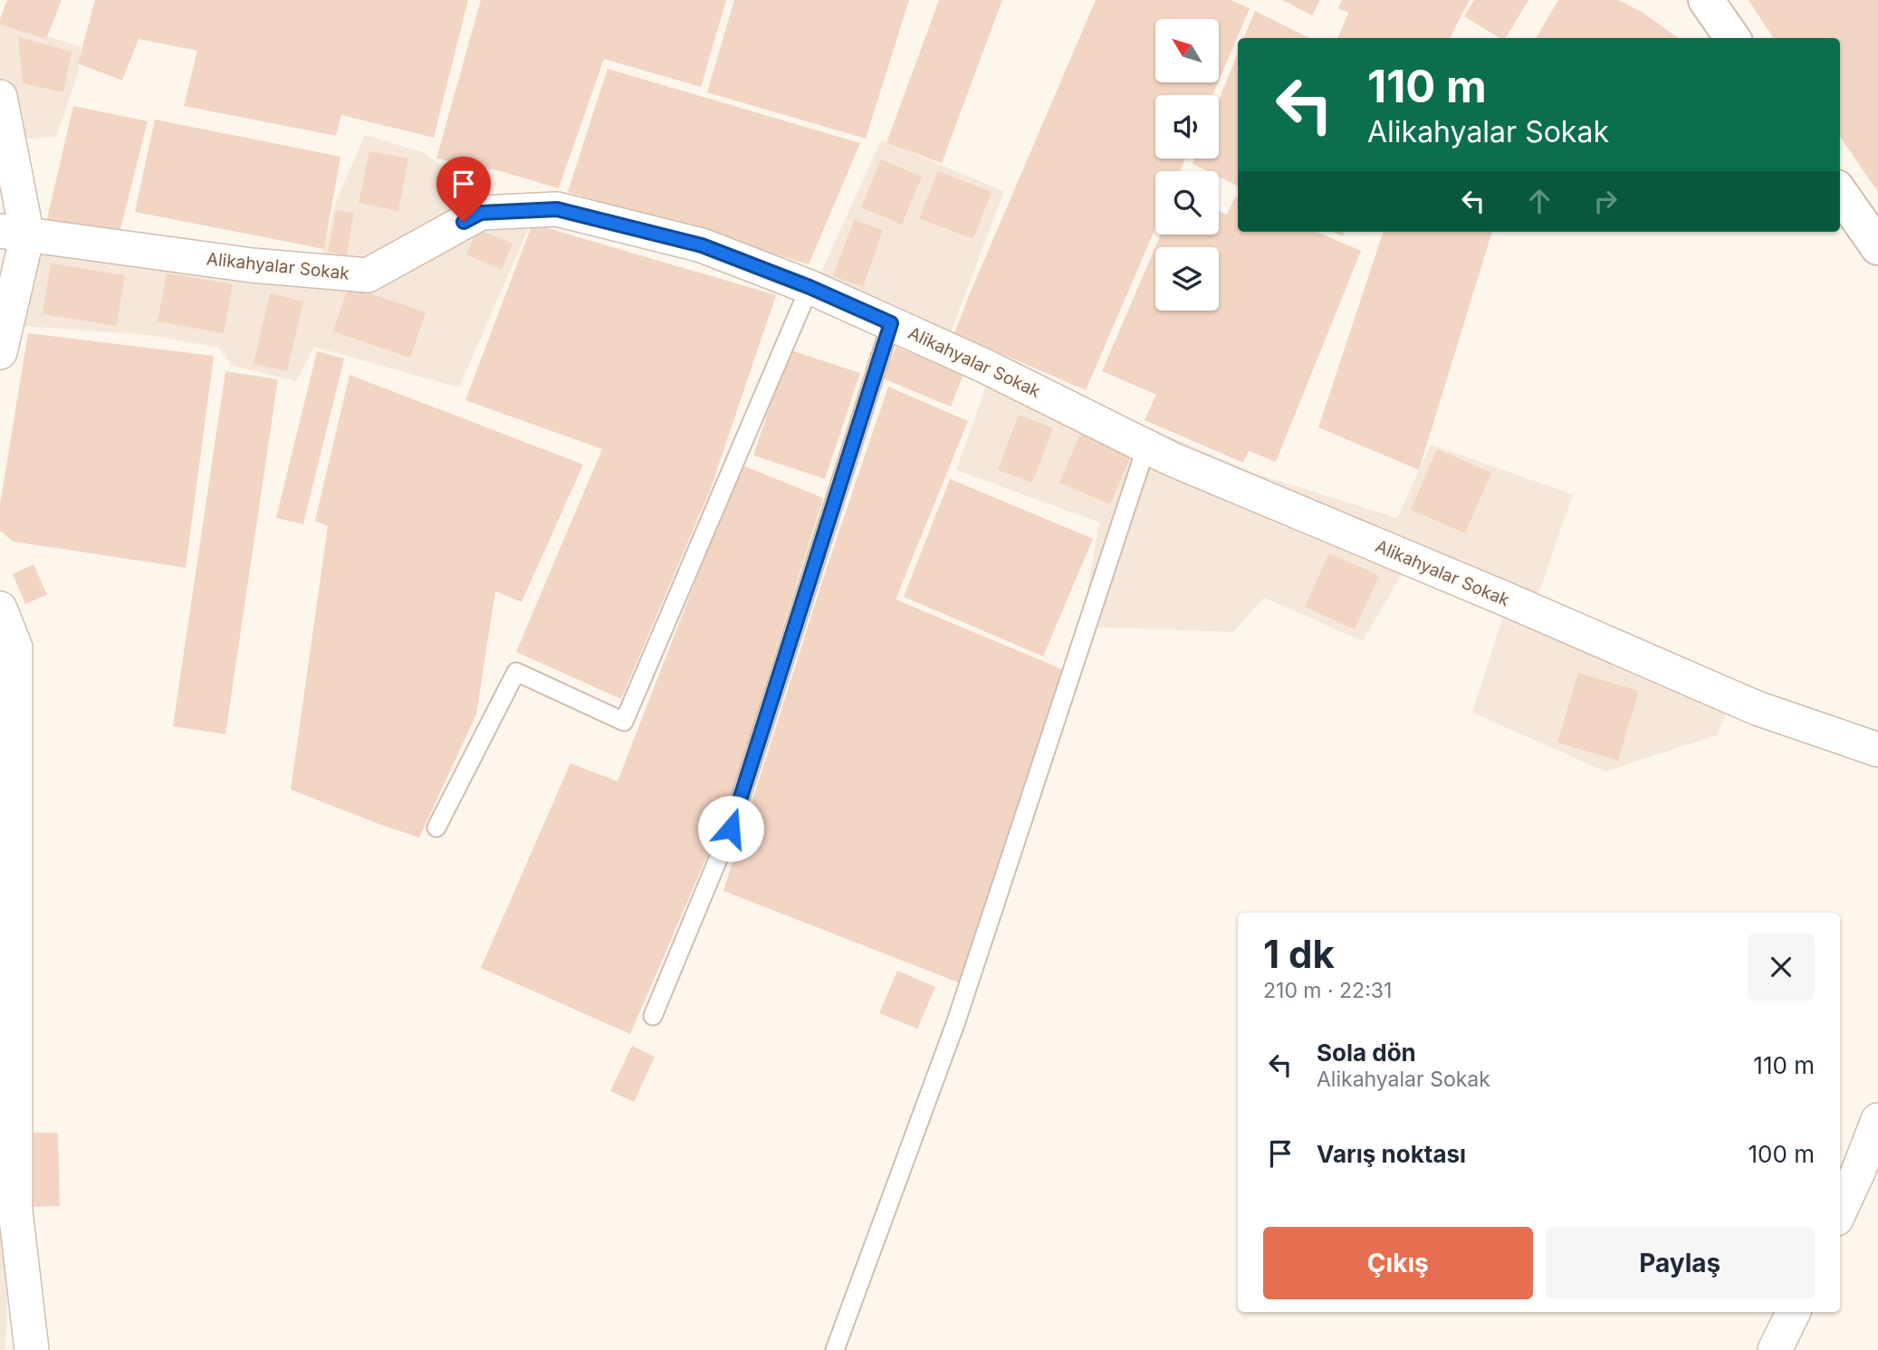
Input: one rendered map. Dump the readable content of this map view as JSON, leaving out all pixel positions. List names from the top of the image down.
{
  "streets": {
    "street": ["Alikahyalar Sokak"]
  },
  "north": "top left",
  "page": {
    "turn": ["110 m", "Alikahyalar Sokak"],
    "heading": ["1 dk", "210 m · 22:31"],
    "list": [
      {
        "name": "Sola dön",
        "note": "Alikahyalar Sokak",
        "value": "110 m"
      },
      {
        "name": "Varış noktası",
        "value": "100 m"
      }
    ],
    "buttons": ["Çıkış", "Paylaş"]
  }
}
